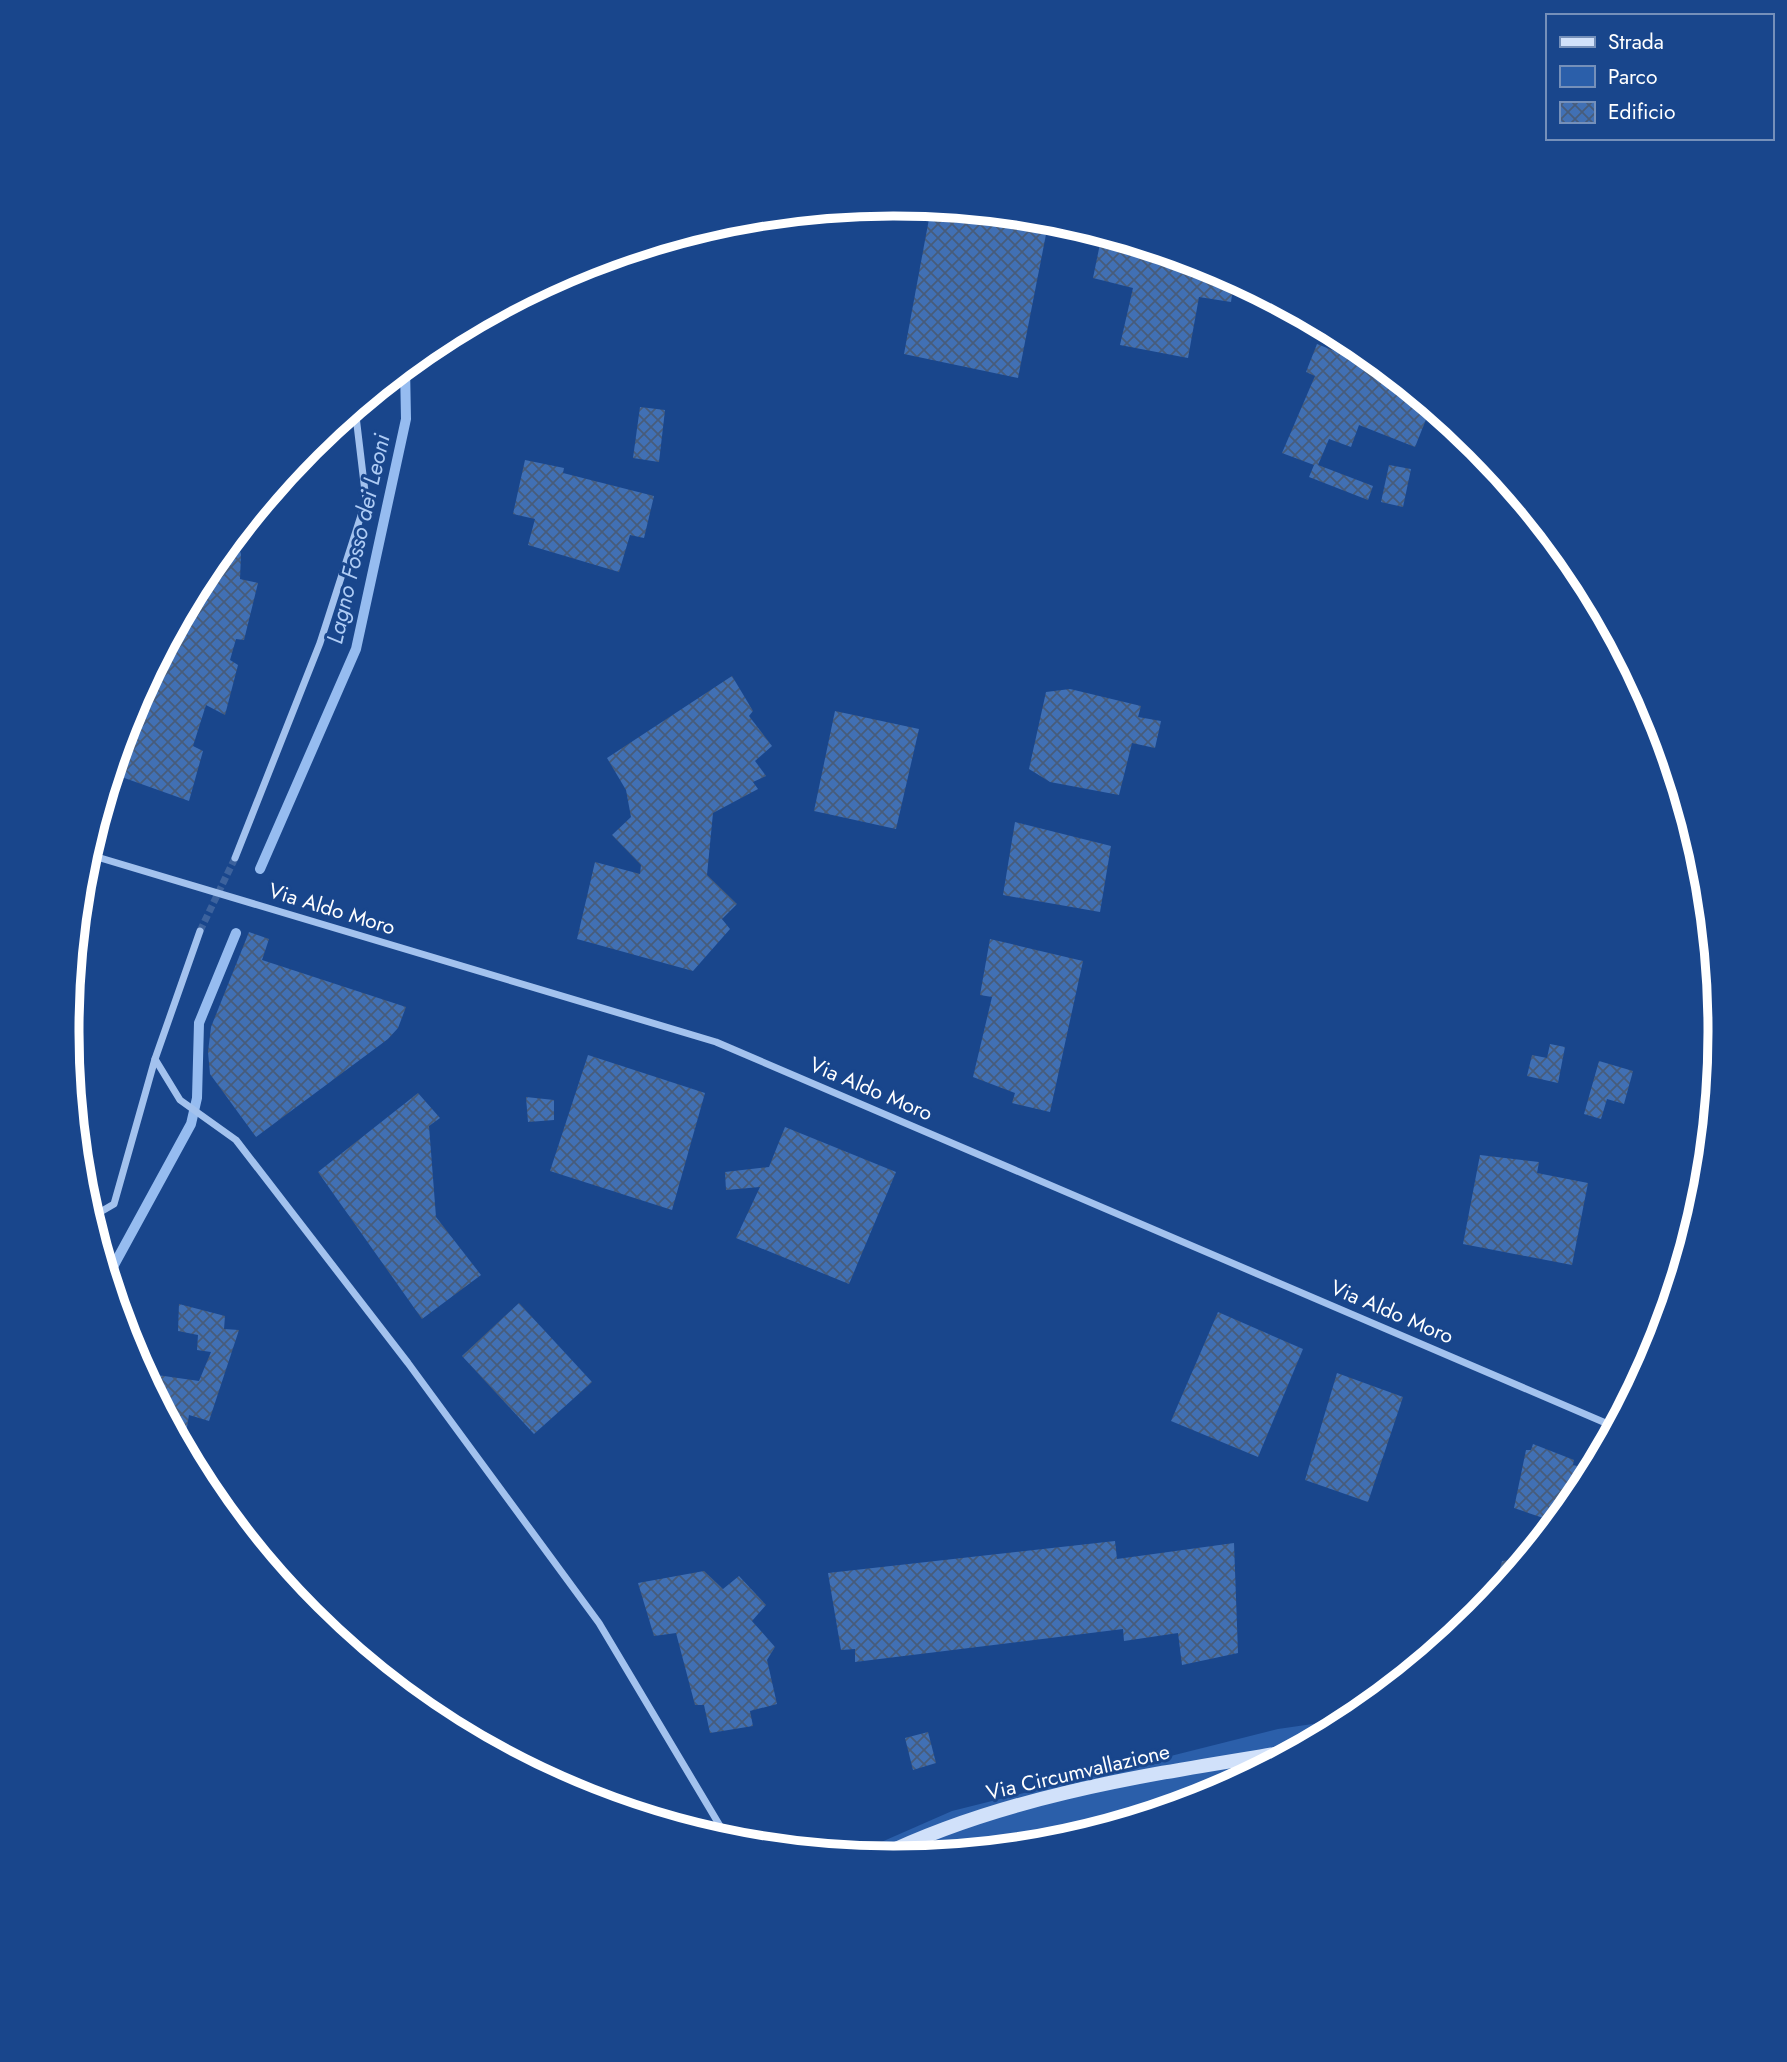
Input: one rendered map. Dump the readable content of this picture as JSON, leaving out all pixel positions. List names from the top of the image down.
{
  "streets": {
    "main road": ["Via Circumvallazione"],
    "street": ["Via Aldo Moro"]
  },
  "water": ["Lagno Fosso dei Leoni"],
  "legend": ["Strada", "Parco", "Edificio"]
}
